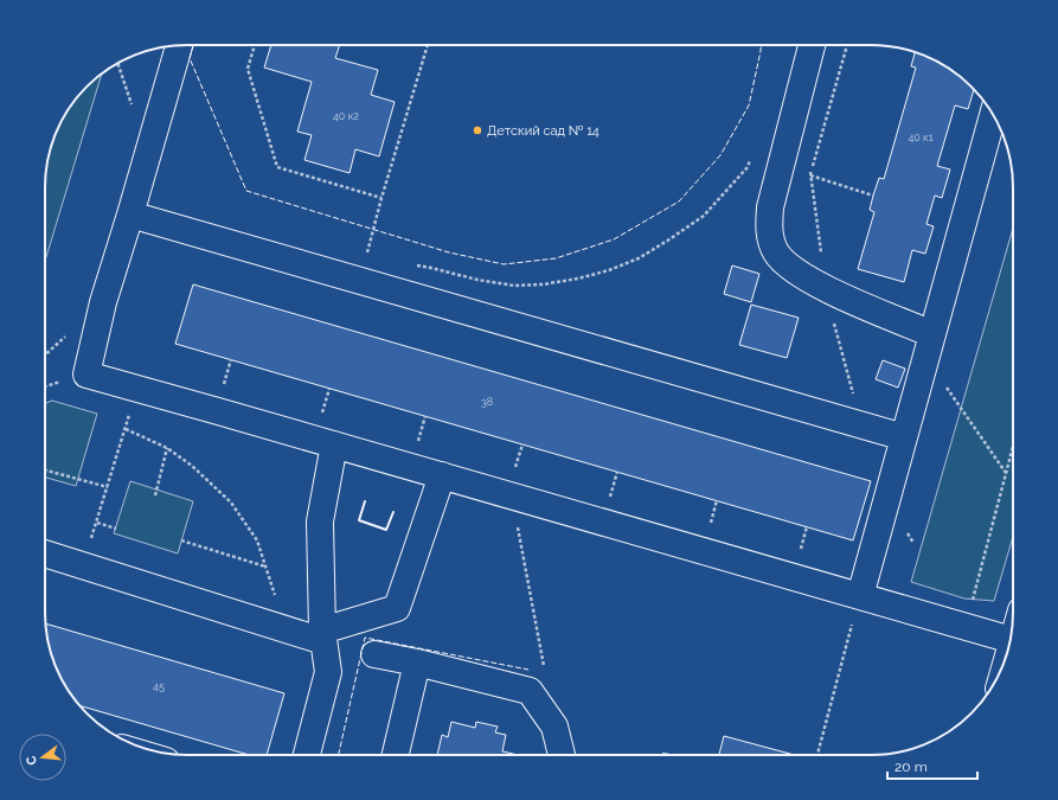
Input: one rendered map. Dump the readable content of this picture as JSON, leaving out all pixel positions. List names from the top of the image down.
{
  "places": ["Детский сад № 14"],
  "house_numbers": [
    "40 к2",
    "40 к1",
    "38",
    "45"
  ],
  "scale_bar": "20 m",
  "north": "left"
}
